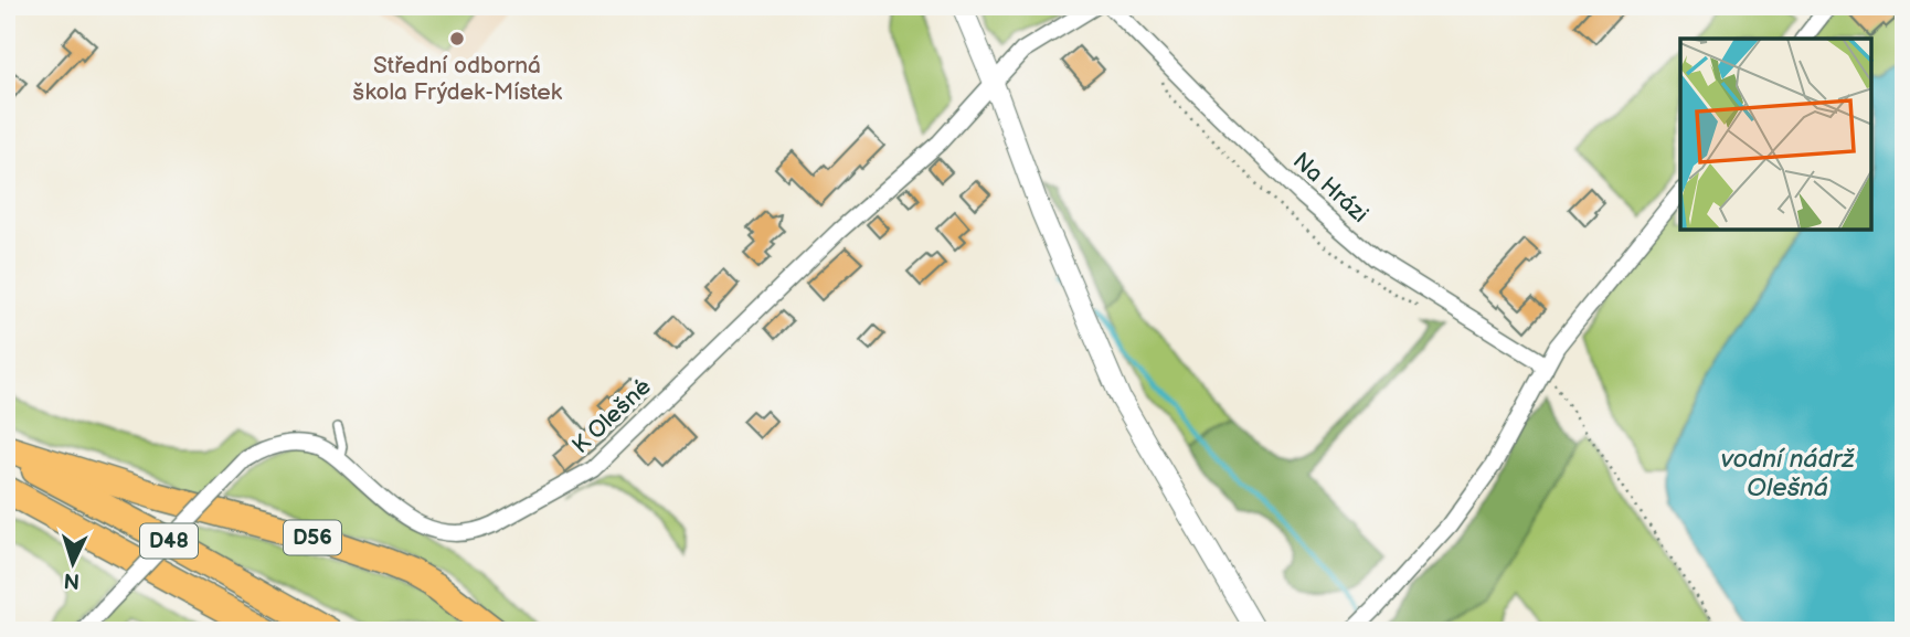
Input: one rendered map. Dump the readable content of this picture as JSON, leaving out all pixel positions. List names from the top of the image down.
{
  "streets": {
    "highway": ["D56", "D48"],
    "street": ["Na Hrázi", "K Olešné"]
  },
  "water": ["vodní nádrž Olešná"],
  "places": ["Střední odborná škola Frýdek-Místek"],
  "north": "bottom"
}
